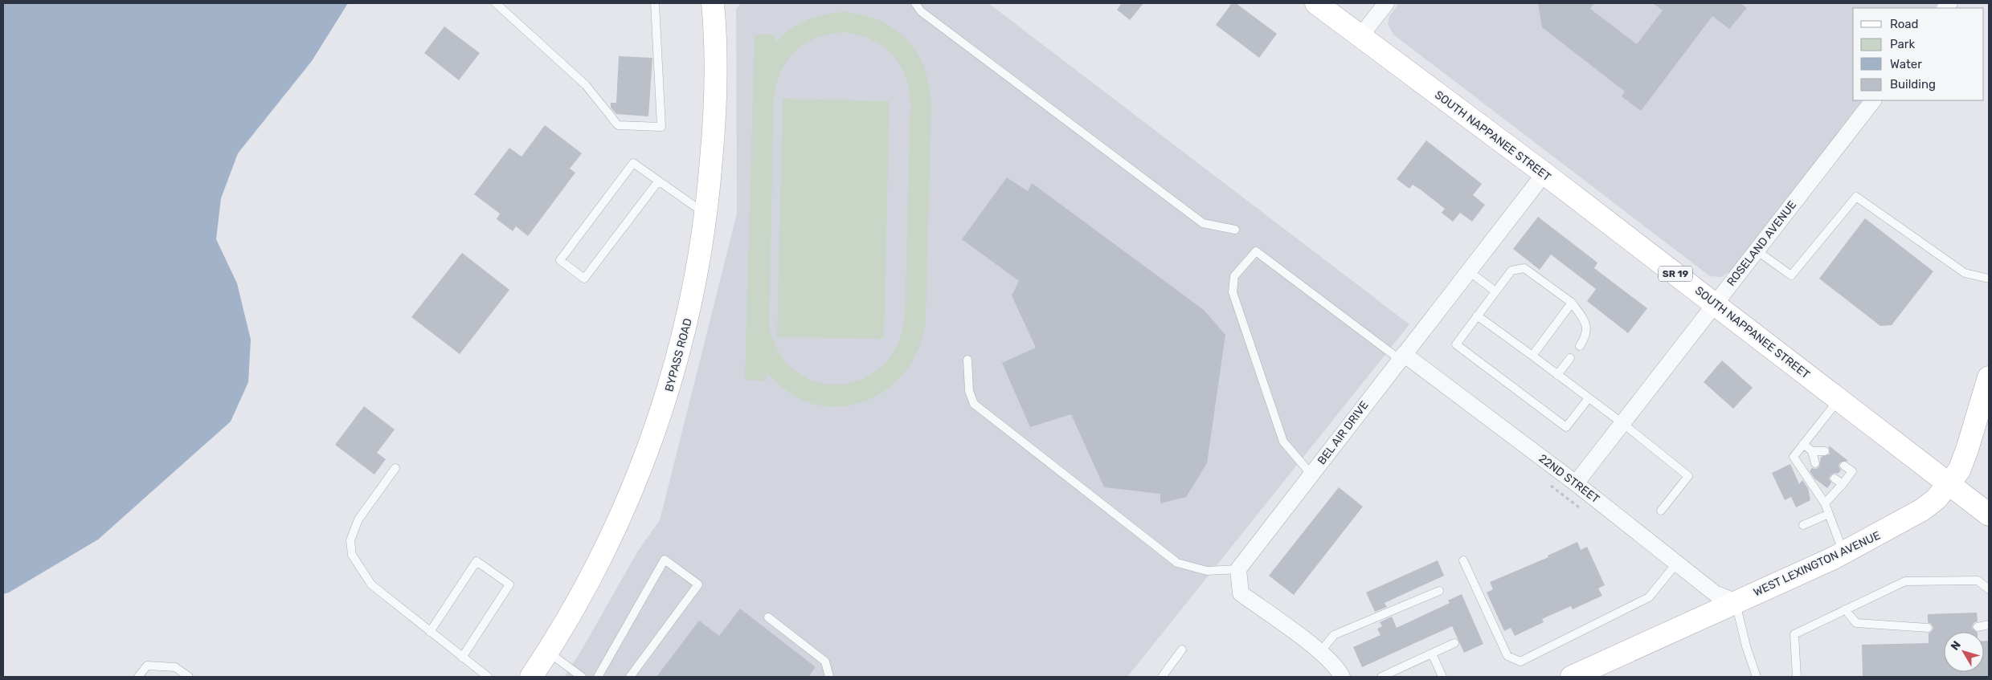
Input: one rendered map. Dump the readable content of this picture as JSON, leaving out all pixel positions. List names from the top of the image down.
{
  "streets": {
    "main road": [
      "SOUTH NAPPANEE STREET",
      "SR 19",
      "BYPASS ROAD",
      "WEST LEXINGTON AVENUE"
    ],
    "street": ["ROSELAND AVENUE", "BEL AIR DRIVE", "22ND STREET"]
  },
  "crossings": [
    ["SOUTH NAPPANEE STREET", "ROSELAND AVENUE"],
    ["SOUTH NAPPANEE STREET", "SR 19"],
    ["SOUTH NAPPANEE STREET", "BEL AIR DRIVE"],
    ["SOUTH NAPPANEE STREET", "WEST LEXINGTON AVENUE"],
    ["ROSELAND AVENUE", "22ND STREET"],
    ["BEL AIR DRIVE", "22ND STREET"],
    ["22ND STREET", "WEST LEXINGTON AVENUE"]
  ],
  "legend": [
    "Road",
    "Park",
    "Water",
    "Building"
  ],
  "north": "top left"
}
